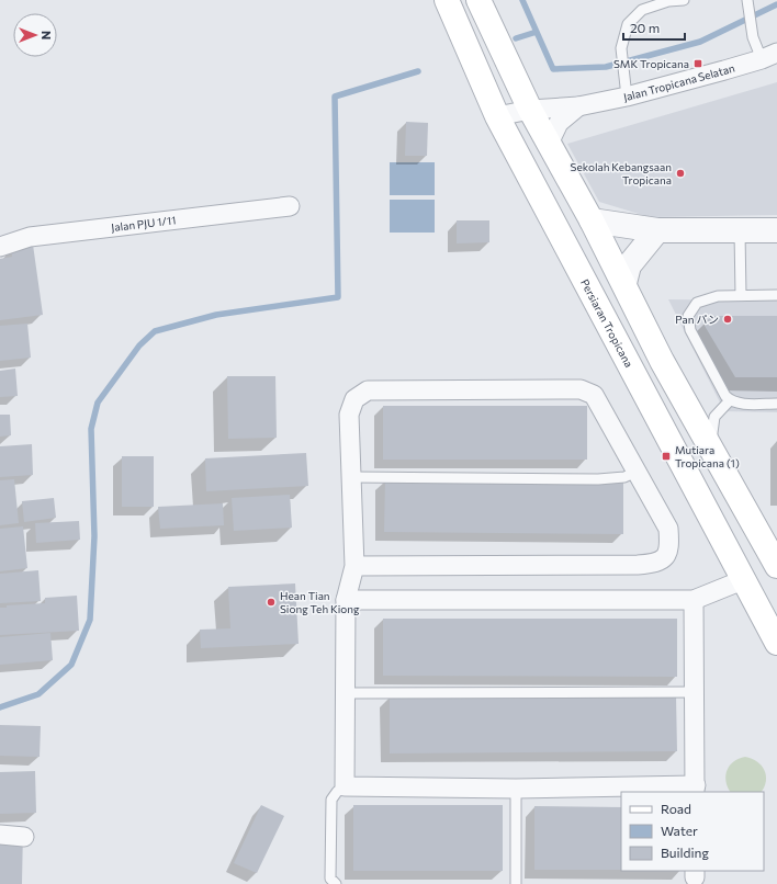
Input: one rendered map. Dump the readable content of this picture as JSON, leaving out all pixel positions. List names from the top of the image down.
{
  "streets": {
    "main road": ["Persiaran Tropicana"],
    "street": ["Jalan Tropicana Selatan", "Jalan PJU 1/11"]
  },
  "crossings": [
    ["Jalan Tropicana Selatan", "Persiaran Tropicana"]
  ],
  "places": {
    "transit": ["SMK Tropicana", "Mutiara Tropicana (1)"],
    "other": ["Sekolah Kebangsaan Tropicana", "Pan パン", "Hean Tian Siong Teh Kiong"]
  },
  "legend": ["Road", "Water", "Building"],
  "scale_bar": "20 m",
  "north": "right"
}
